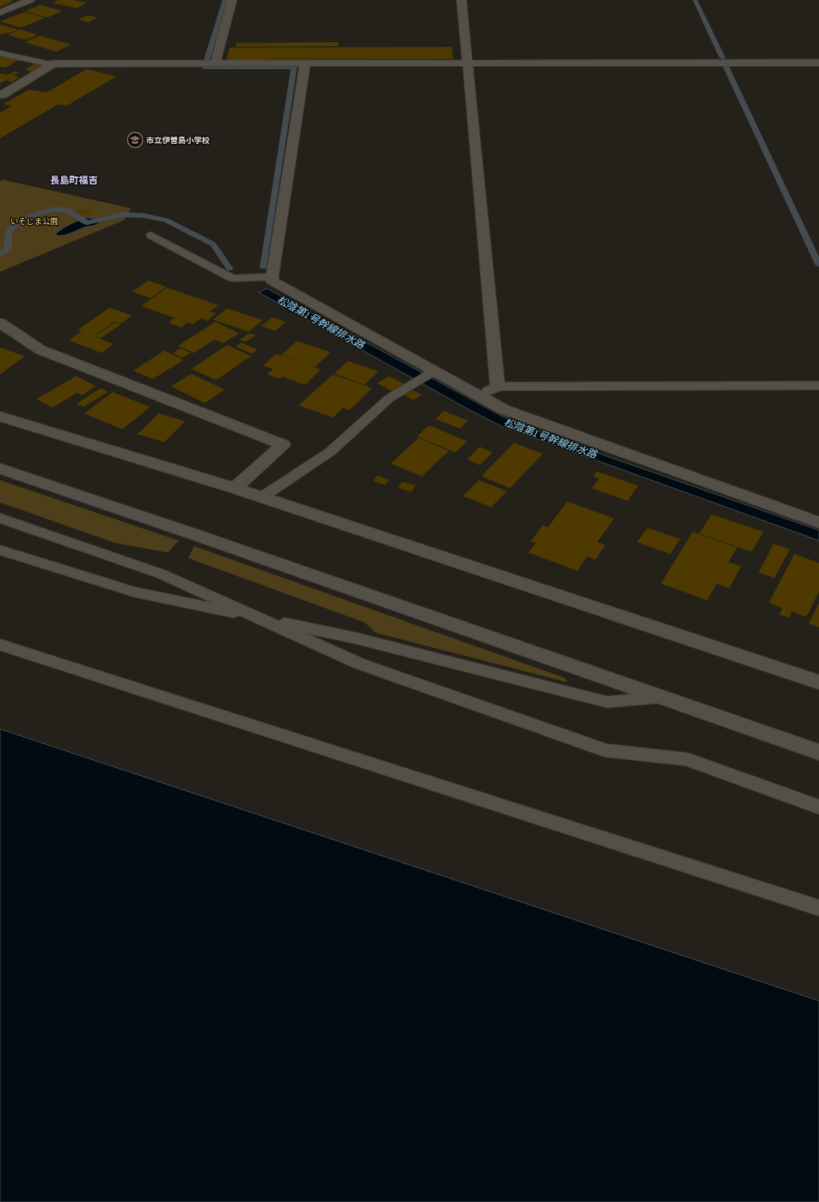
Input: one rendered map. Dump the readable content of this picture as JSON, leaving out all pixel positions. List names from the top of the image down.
{
  "districts": ["長島町福吉"],
  "water": ["松陰第1号幹線排水路"],
  "parks": ["いそじま公園"],
  "places": {
    "school or university": ["市立伊曽島小学校"]
  }
}
